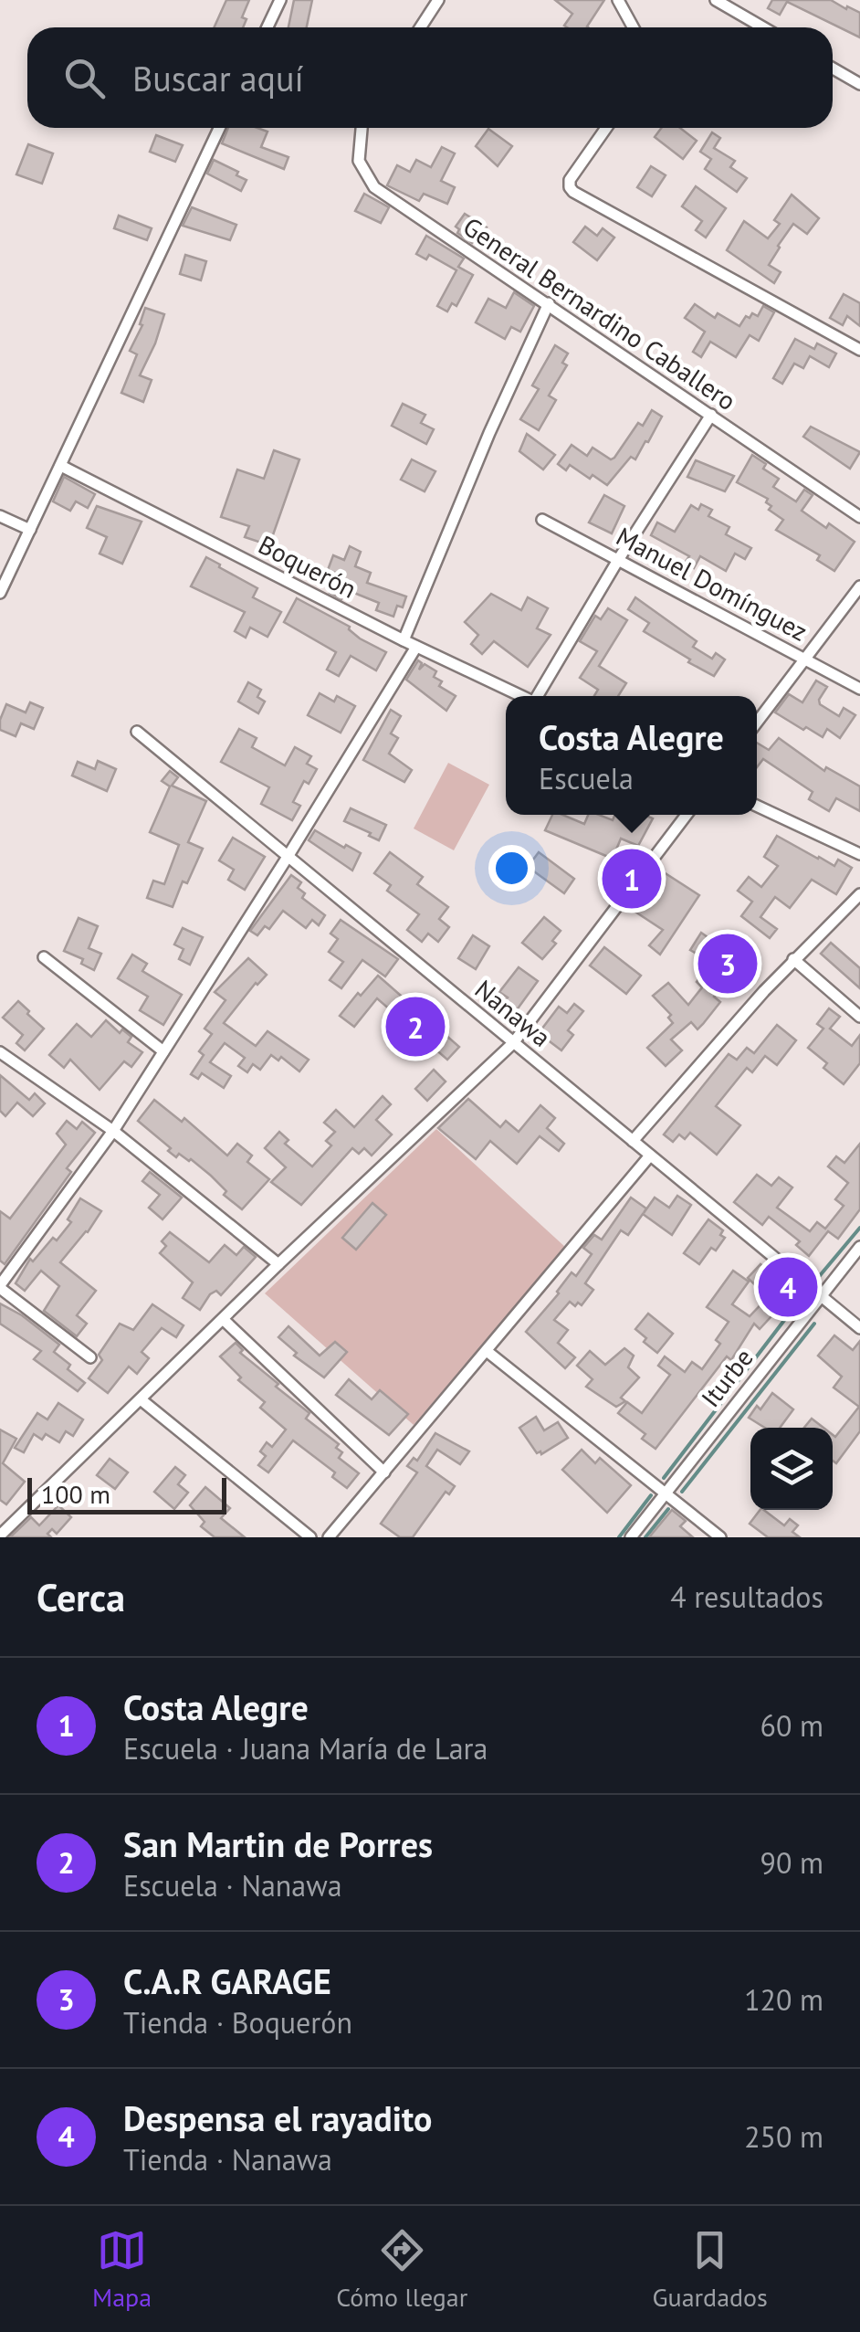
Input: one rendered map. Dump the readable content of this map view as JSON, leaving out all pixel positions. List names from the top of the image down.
{
  "streets": {
    "street": [
      "General Bernardino Caballero",
      "Boquerón",
      "Manuel Domínguez",
      "Nanawa",
      "Iturbe"
    ]
  },
  "crossings": [
    ["Nanawa", "Iturbe"]
  ],
  "scale_bar": "100 m",
  "page": {
    "search": "Buscar aquí",
    "popup": ["Costa Alegre", "Escuela"],
    "pins": [
      "1",
      "3",
      "2",
      "4"
    ],
    "scale": "100 m",
    "heading": ["Cerca", "4 resultados"],
    "list": [
      {
        "mark": "1",
        "name": "Costa Alegre",
        "note": "Escuela · Juana María de Lara",
        "value": "60 m"
      },
      {
        "mark": "2",
        "name": "San Martin de Porres",
        "note": "Escuela · Nanawa",
        "value": "90 m"
      },
      {
        "mark": "3",
        "name": "C.A.R GARAGE",
        "note": "Tienda · Boquerón",
        "value": "120 m"
      },
      {
        "mark": "4",
        "name": "Despensa el rayadito",
        "note": "Tienda · Nanawa",
        "value": "250 m"
      }
    ],
    "nav": ["Mapa", "Cómo llegar", "Guardados"]
  }
}
